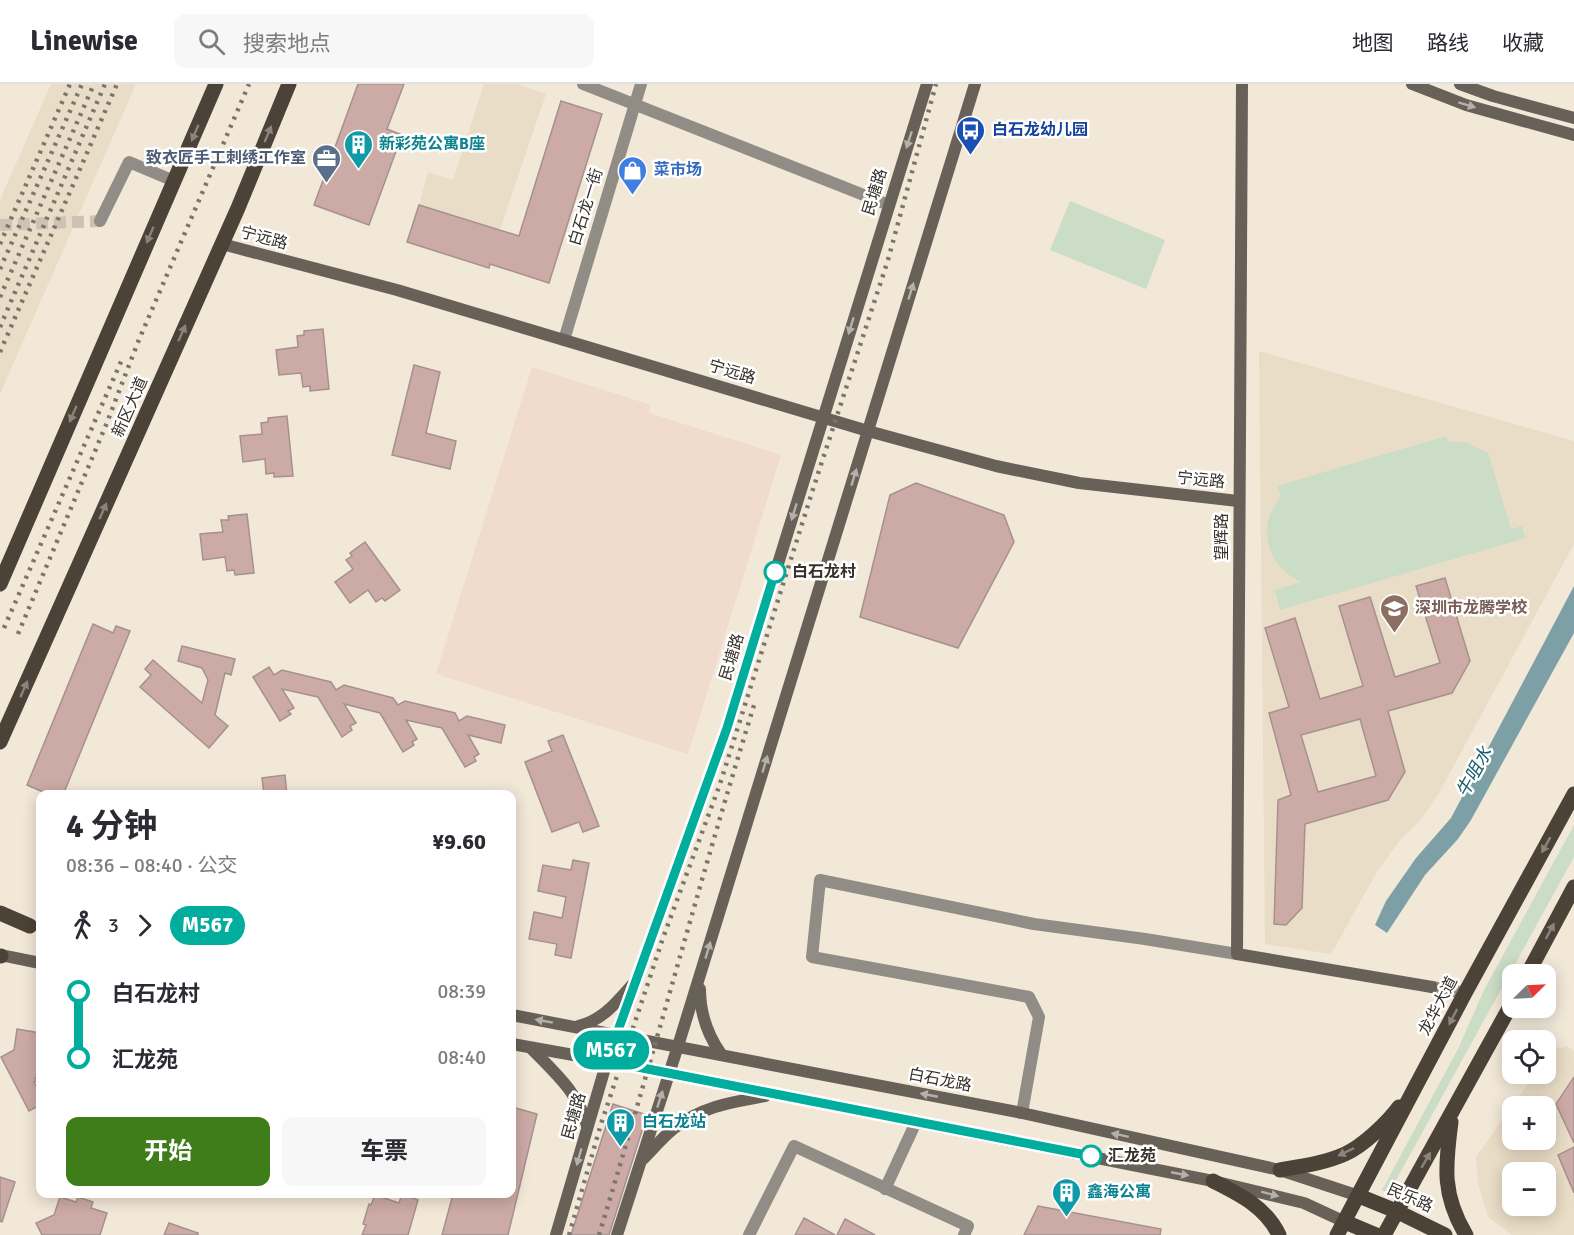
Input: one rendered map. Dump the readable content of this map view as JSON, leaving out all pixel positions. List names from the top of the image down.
{
  "streets": {
    "main road": [
      "民塘路",
      "宁远路",
      "新区大道",
      "望辉路",
      "龙华大道",
      "白石龙路",
      "民乐路"
    ],
    "street": ["白石龙一街"]
  },
  "crossings": [
    ["民塘路", "宁远路"],
    ["民塘路", "白石龙路"],
    ["白石龙一街", "宁远路"],
    ["宁远路", "新区大道"],
    ["宁远路", "望辉路"],
    ["龙华大道", "白石龙路"],
    ["龙华大道", "民乐路"],
    ["白石龙路", "民乐路"]
  ],
  "water": ["牛咀水"],
  "places": {
    "bus stop": ["白石龙幼儿园"],
    "building": ["新彩苑公寓B座", "白石龙站", "鑫海公寓"],
    "office": ["致衣匠手工刺绣工作室"],
    "shop": ["菜市场"],
    "other": ["白石龙村", "汇龙苑"],
    "school or university": ["深圳市龙腾学校"]
  },
  "lines": ["bus line M567"],
  "north": "top right",
  "page": {
    "header": "Linewise",
    "search": "搜索地点",
    "nav": ["地图", "路线", "收藏"],
    "on_map": "M567",
    "heading": ["4 分钟", "08:36 – 08:40 · 公交", "¥9.60"],
    "legs": ["3", "M567"],
    "list": [
      {
        "name": "白石龙村",
        "value": "08:39"
      },
      {
        "name": "汇龙苑",
        "value": "08:40"
      }
    ],
    "map_buttons": ["+", "−"],
    "buttons": ["开始", "车票"]
  }
}
